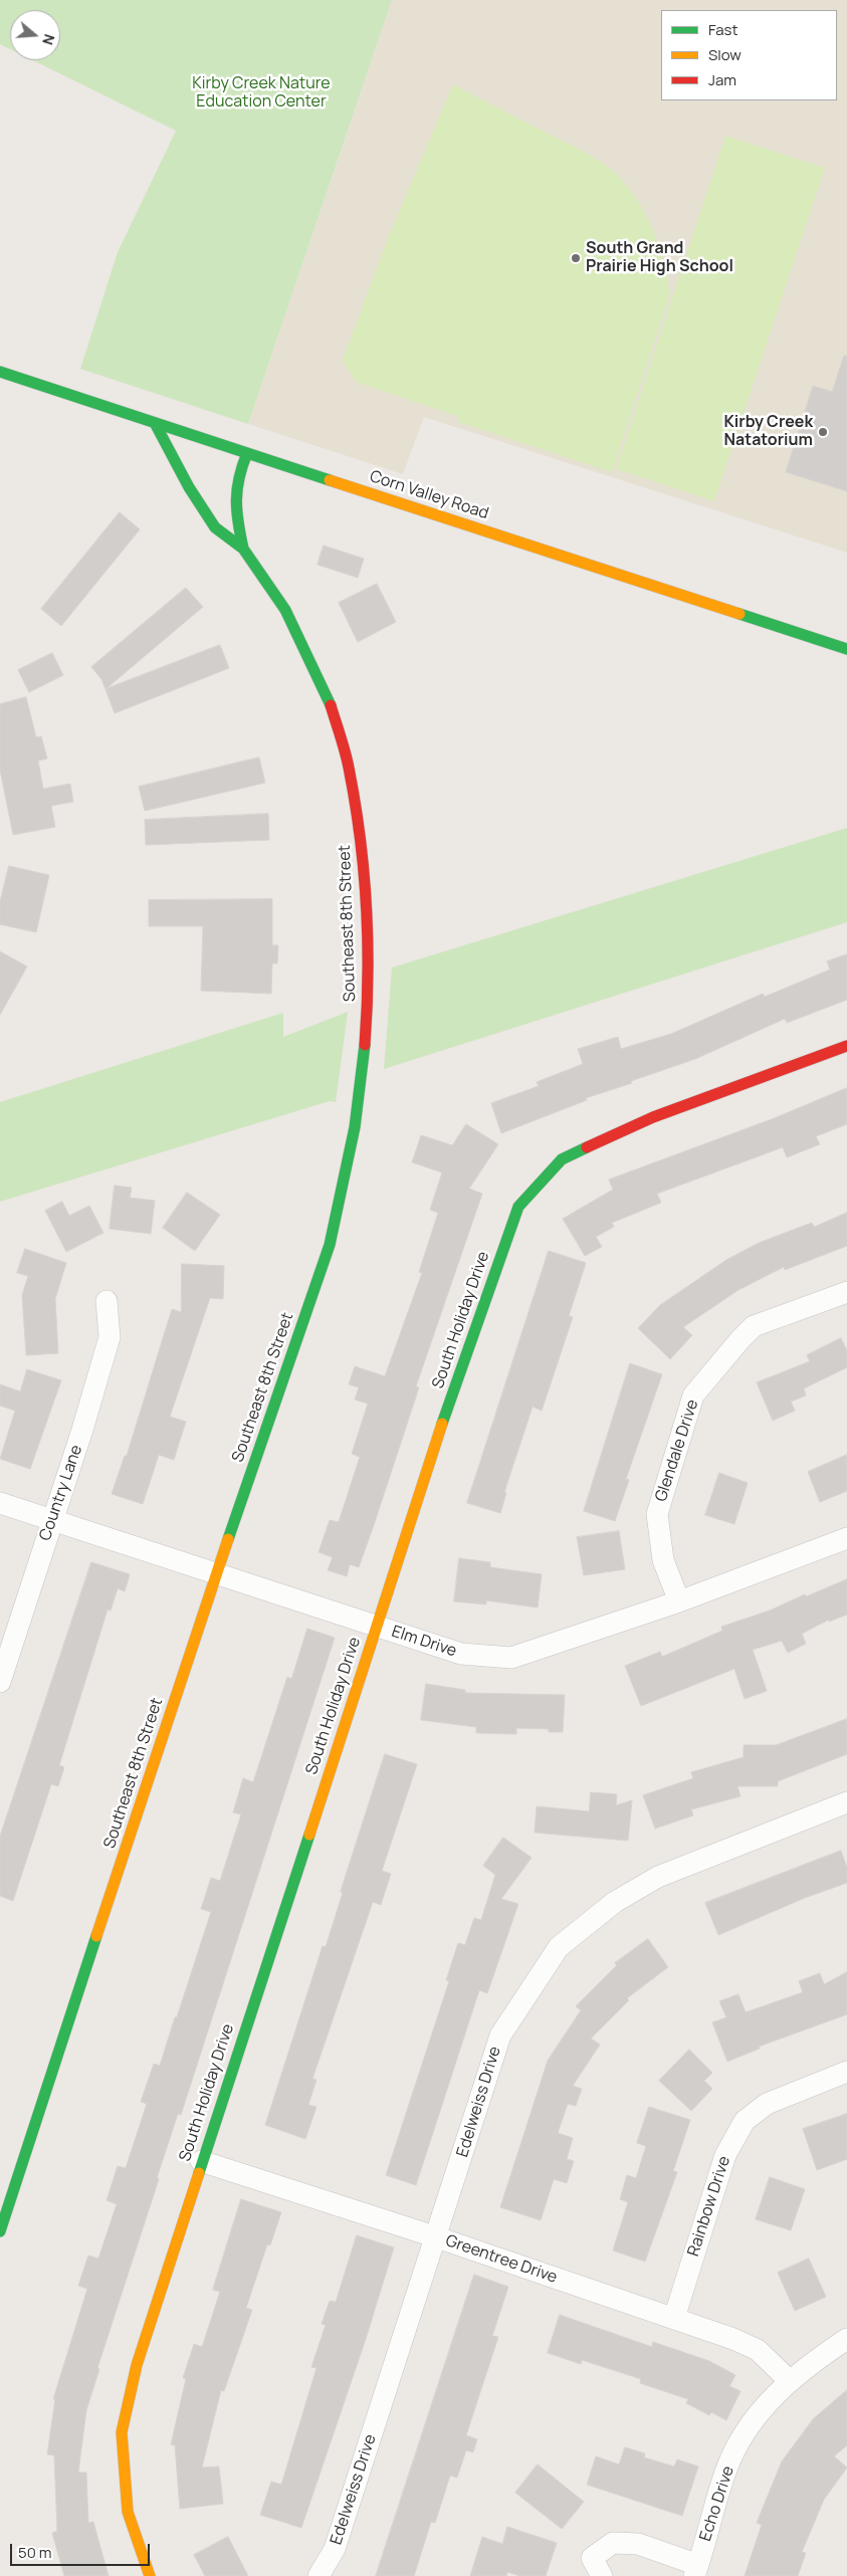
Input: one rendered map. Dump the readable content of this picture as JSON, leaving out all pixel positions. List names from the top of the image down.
{
  "streets": {
    "street": [
      "Corn Valley Road",
      "Southeast 8th Street",
      "South Holiday Drive",
      "Glendale Drive",
      "Country Lane",
      "Elm Drive",
      "Edelweiss Drive",
      "Rainbow Drive",
      "Greentree Drive",
      "Echo Drive"
    ]
  },
  "crossings": [
    ["Corn Valley Road", "Southeast 8th Street"],
    ["Southeast 8th Street", "Elm Drive"],
    ["South Holiday Drive", "Elm Drive"],
    ["South Holiday Drive", "Greentree Drive"],
    ["Glendale Drive", "Elm Drive"],
    ["Country Lane", "Elm Drive"],
    ["Edelweiss Drive", "Greentree Drive"],
    ["Rainbow Drive", "Greentree Drive"],
    ["Greentree Drive", "Echo Drive"]
  ],
  "parks": ["Kirby Creek Nature Education Center"],
  "places": ["South Grand Prairie High School", "Kirby Creek Natatorium"],
  "legend": ["Fast", "Slow", "Jam"],
  "scale_bar": "50 m",
  "north": "right"
}
